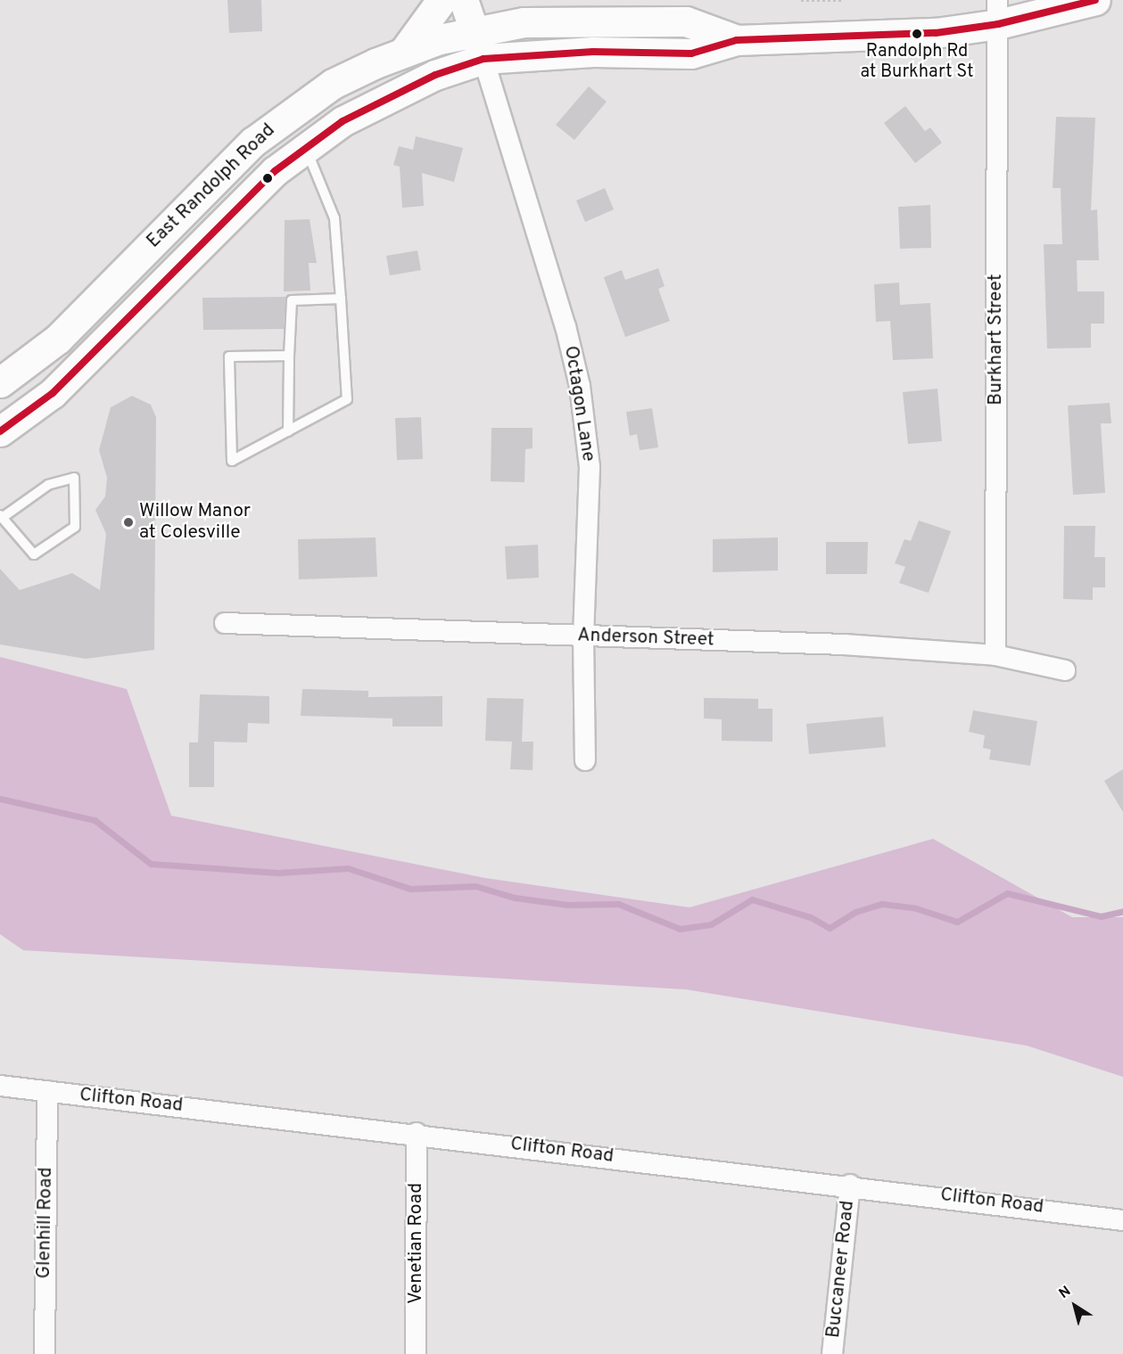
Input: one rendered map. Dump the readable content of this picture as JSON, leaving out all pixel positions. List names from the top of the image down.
{
  "streets": {
    "main road": ["East Randolph Road"],
    "street": [
      "Burkhart Street",
      "Octagon Lane",
      "Anderson Street",
      "Clifton Road",
      "Glenhill Road",
      "Venetian Road",
      "Buccaneer Road"
    ]
  },
  "crossings": [
    ["East Randolph Road", "Burkhart Street"],
    ["East Randolph Road", "Octagon Lane"],
    ["Burkhart Street", "Anderson Street"],
    ["Octagon Lane", "Anderson Street"],
    ["Clifton Road", "Glenhill Road"],
    ["Clifton Road", "Venetian Road"],
    ["Clifton Road", "Buccaneer Road"]
  ],
  "places": ["Randolph Rd at Burkhart St", "Willow Manor at Colesville"],
  "north": "top left"
}
